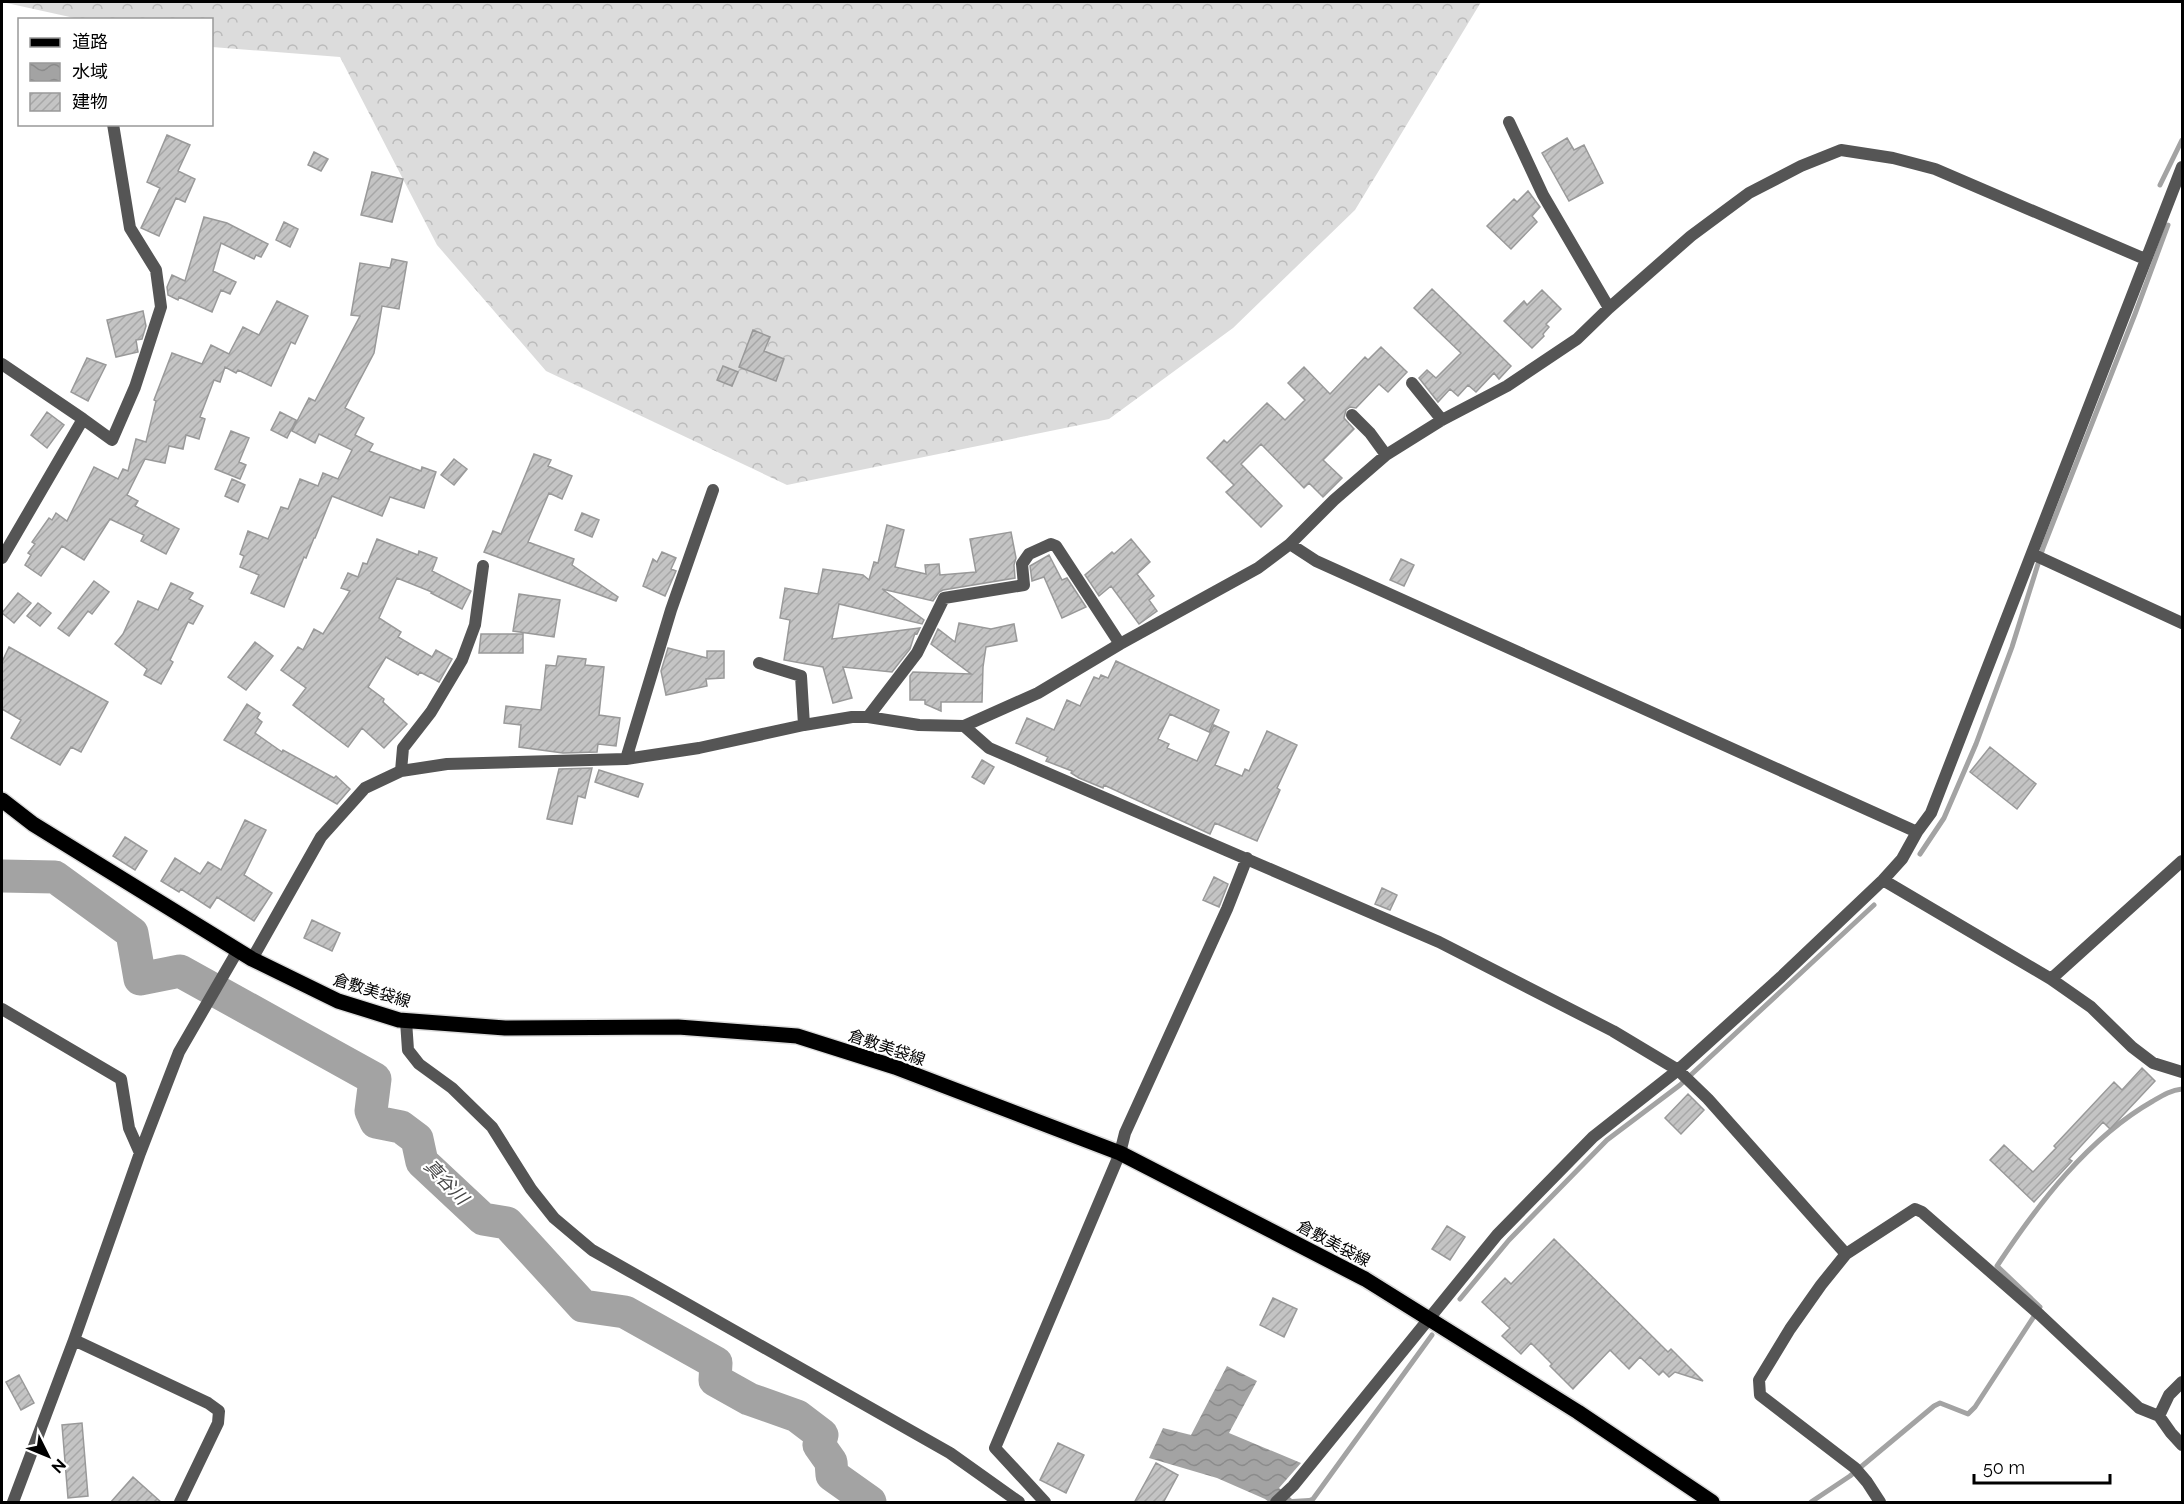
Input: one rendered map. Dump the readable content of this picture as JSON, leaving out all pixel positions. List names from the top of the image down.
{
  "streets": {
    "main road": ["倉敷美袋線"]
  },
  "water": ["真谷川"],
  "legend": ["道路", "水域", "建物"],
  "scale_bar": "50 m",
  "north": "bottom right"
}
